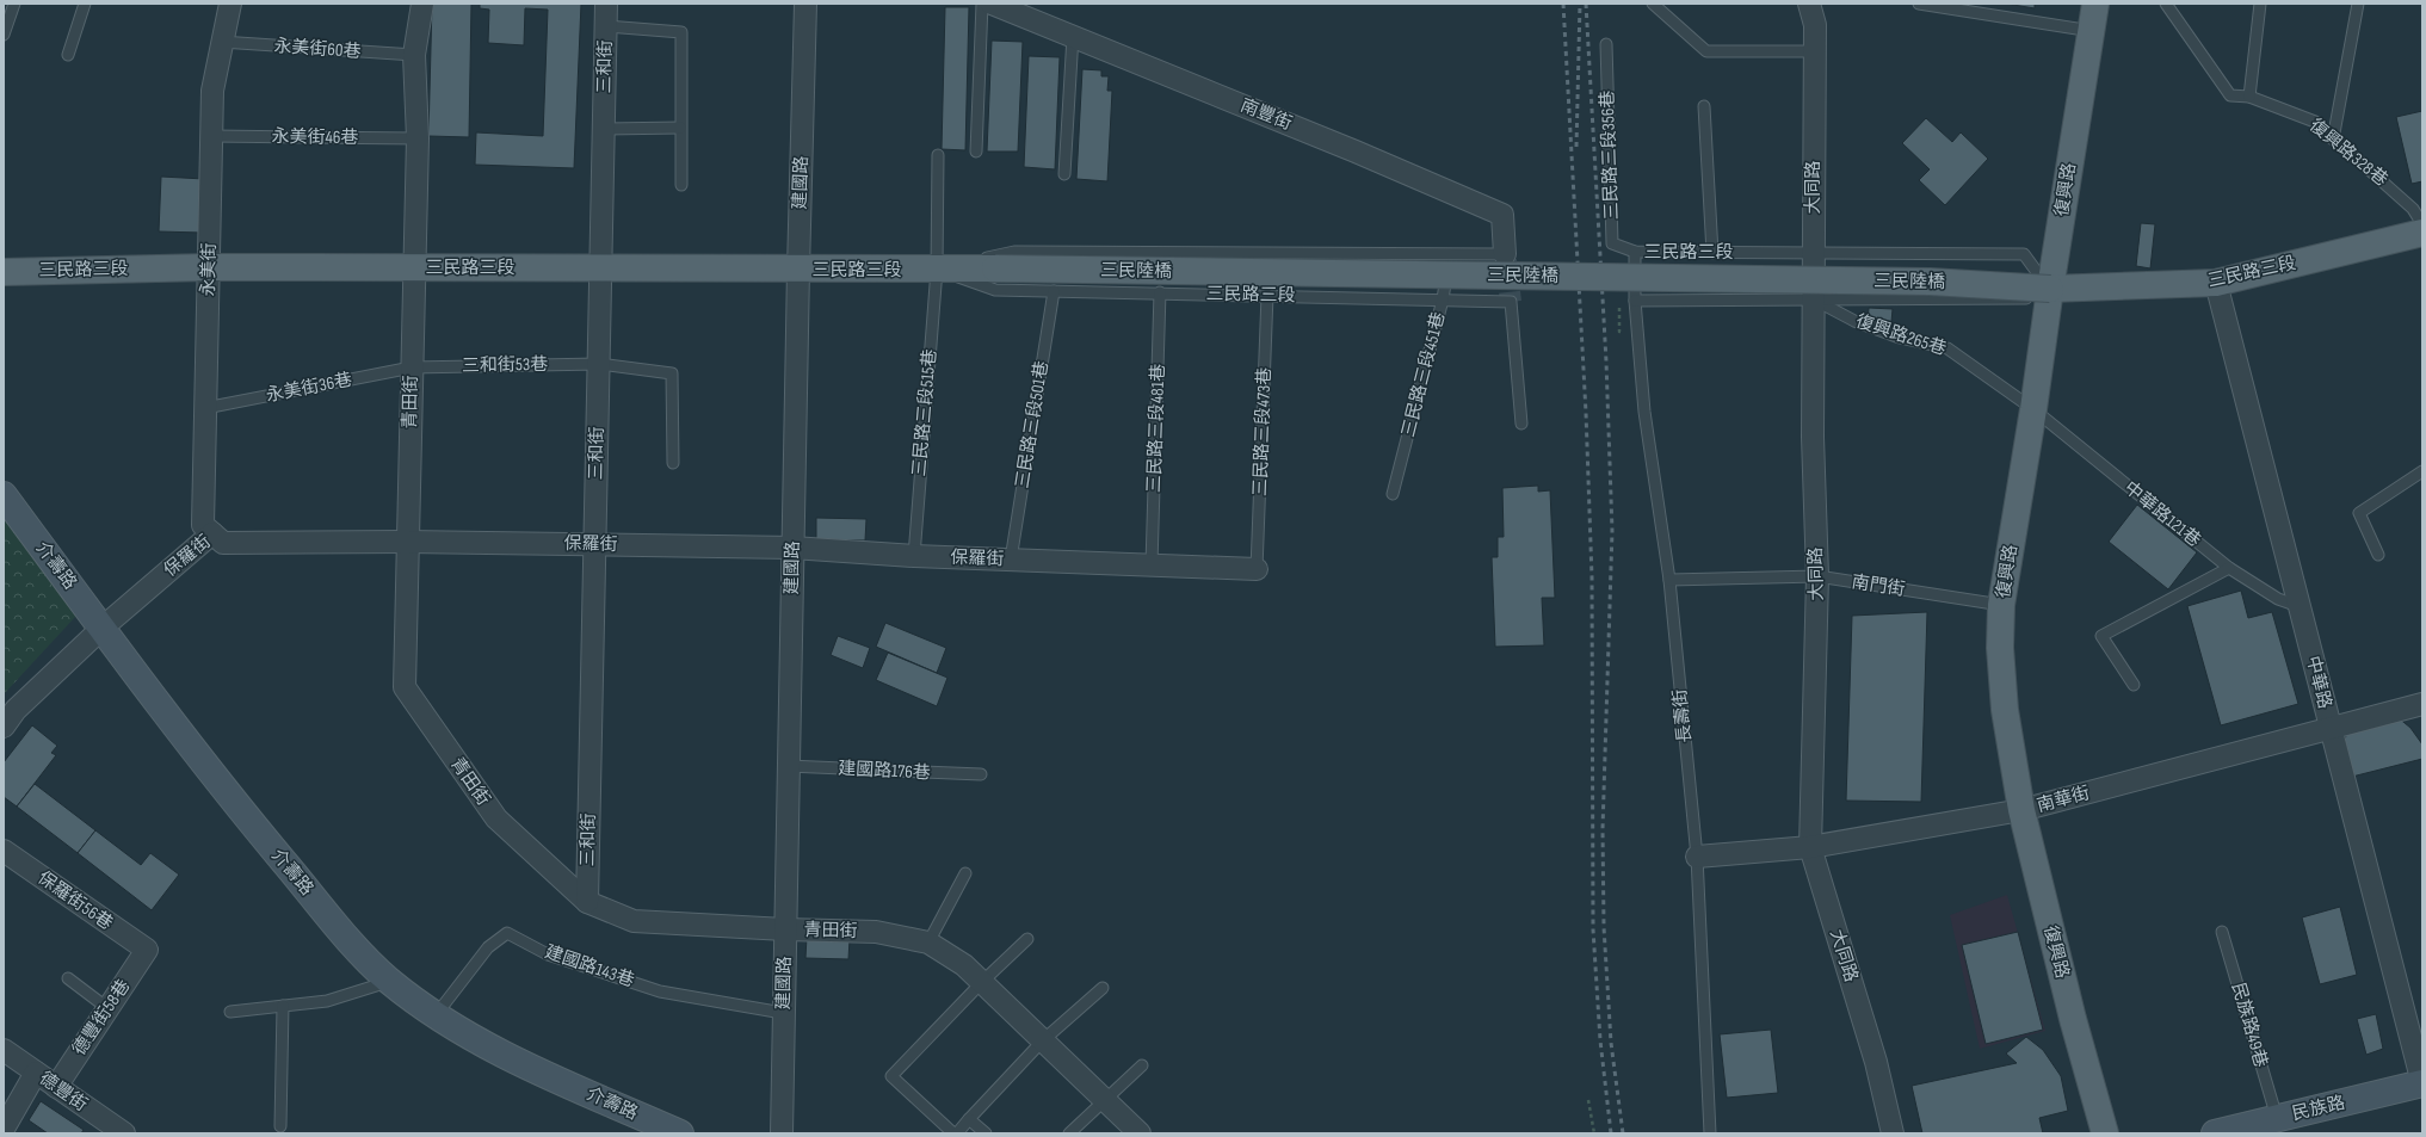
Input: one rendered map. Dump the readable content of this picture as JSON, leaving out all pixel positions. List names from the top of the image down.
{
  "streets": {
    "main road": ["復興路", "三民路三段", "三民陸橋"],
    "street": [
      "三和街",
      "南豐街",
      "建國路",
      "大同路",
      "永美街",
      "青田街",
      "保羅街",
      "介壽路",
      "中華路",
      "南華街",
      "保羅街56巷",
      "德豐街58巷",
      "德豐街",
      "民族路"
    ],
    "lane": [
      "永美街60巷",
      "永美街46巷",
      "復興路328巷",
      "三民路三段356巷",
      "復興路265巷",
      "三和街53巷",
      "三民路三段451巷",
      "永美街36巷",
      "三民路三段515巷",
      "三民路三段501巷",
      "三民路三段481巷",
      "三民路三段473巷",
      "中華路121巷",
      "南門街",
      "長壽街",
      "建國路176巷",
      "建國路143巷",
      "民族路49巷"
    ]
  },
  "crossings": [
    ["永美街60巷", "永美街"],
    ["永美街60巷", "青田街"],
    ["三和街", "三民路三段"],
    ["三和街", "三和街53巷"],
    ["三和街", "青田街"],
    ["三和街", "保羅街"],
    ["南豐街", "三民路三段"],
    ["永美街46巷", "永美街"],
    ["永美街46巷", "青田街"],
    ["三民路三段356巷", "三民路三段"],
    ["建國路", "三民路三段"],
    ["建國路", "青田街"],
    ["建國路", "保羅街"],
    ["建國路", "建國路176巷"],
    ["建國路", "建國路143巷"],
    ["大同路", "三民路三段"],
    ["大同路", "復興路265巷"],
    ["大同路", "南門街"],
    ["大同路", "南華街"],
    ["復興路", "三民路三段"],
    ["復興路", "三民陸橋"],
    ["復興路", "復興路265巷"],
    ["復興路", "中華路121巷"],
    ["復興路", "南門街"],
    ["復興路", "南華街"],
    ["三民路三段", "永美街"],
    ["三民路三段", "三民陸橋"],
    ["三民路三段", "復興路265巷"],
    ["三民路三段", "三民路三段451巷"],
    ["三民路三段", "青田街"],
    ["三民路三段", "三民路三段515巷"],
    ["三民路三段", "三民路三段501巷"],
    ["三民路三段", "三民路三段481巷"],
    ["三民路三段", "三民路三段473巷"],
    ["三民路三段", "中華路"],
    ["三民路三段", "長壽街"],
    ["永美街", "永美街36巷"],
    ["永美街", "保羅街"],
    ["復興路265巷", "中華路121巷"],
    ["三和街53巷", "永美街36巷"],
    ["三和街53巷", "青田街"],
    ["永美街36巷", "青田街"],
    ["青田街", "保羅街"],
    ["三民路三段515巷", "保羅街"],
    ["三民路三段501巷", "保羅街"],
    ["三民路三段481巷", "保羅街"],
    ["三民路三段473巷", "保羅街"],
    ["中華路121巷", "中華路"],
    ["保羅街", "介壽路"],
    ["介壽路", "建國路143巷"],
    ["南門街", "長壽街"],
    ["中華路", "南華街"],
    ["中華路", "民族路"],
    ["長壽街", "南華街"],
    ["保羅街56巷", "德豐街58巷"],
    ["德豐街58巷", "德豐街"],
    ["民族路49巷", "民族路"]
  ]
}
